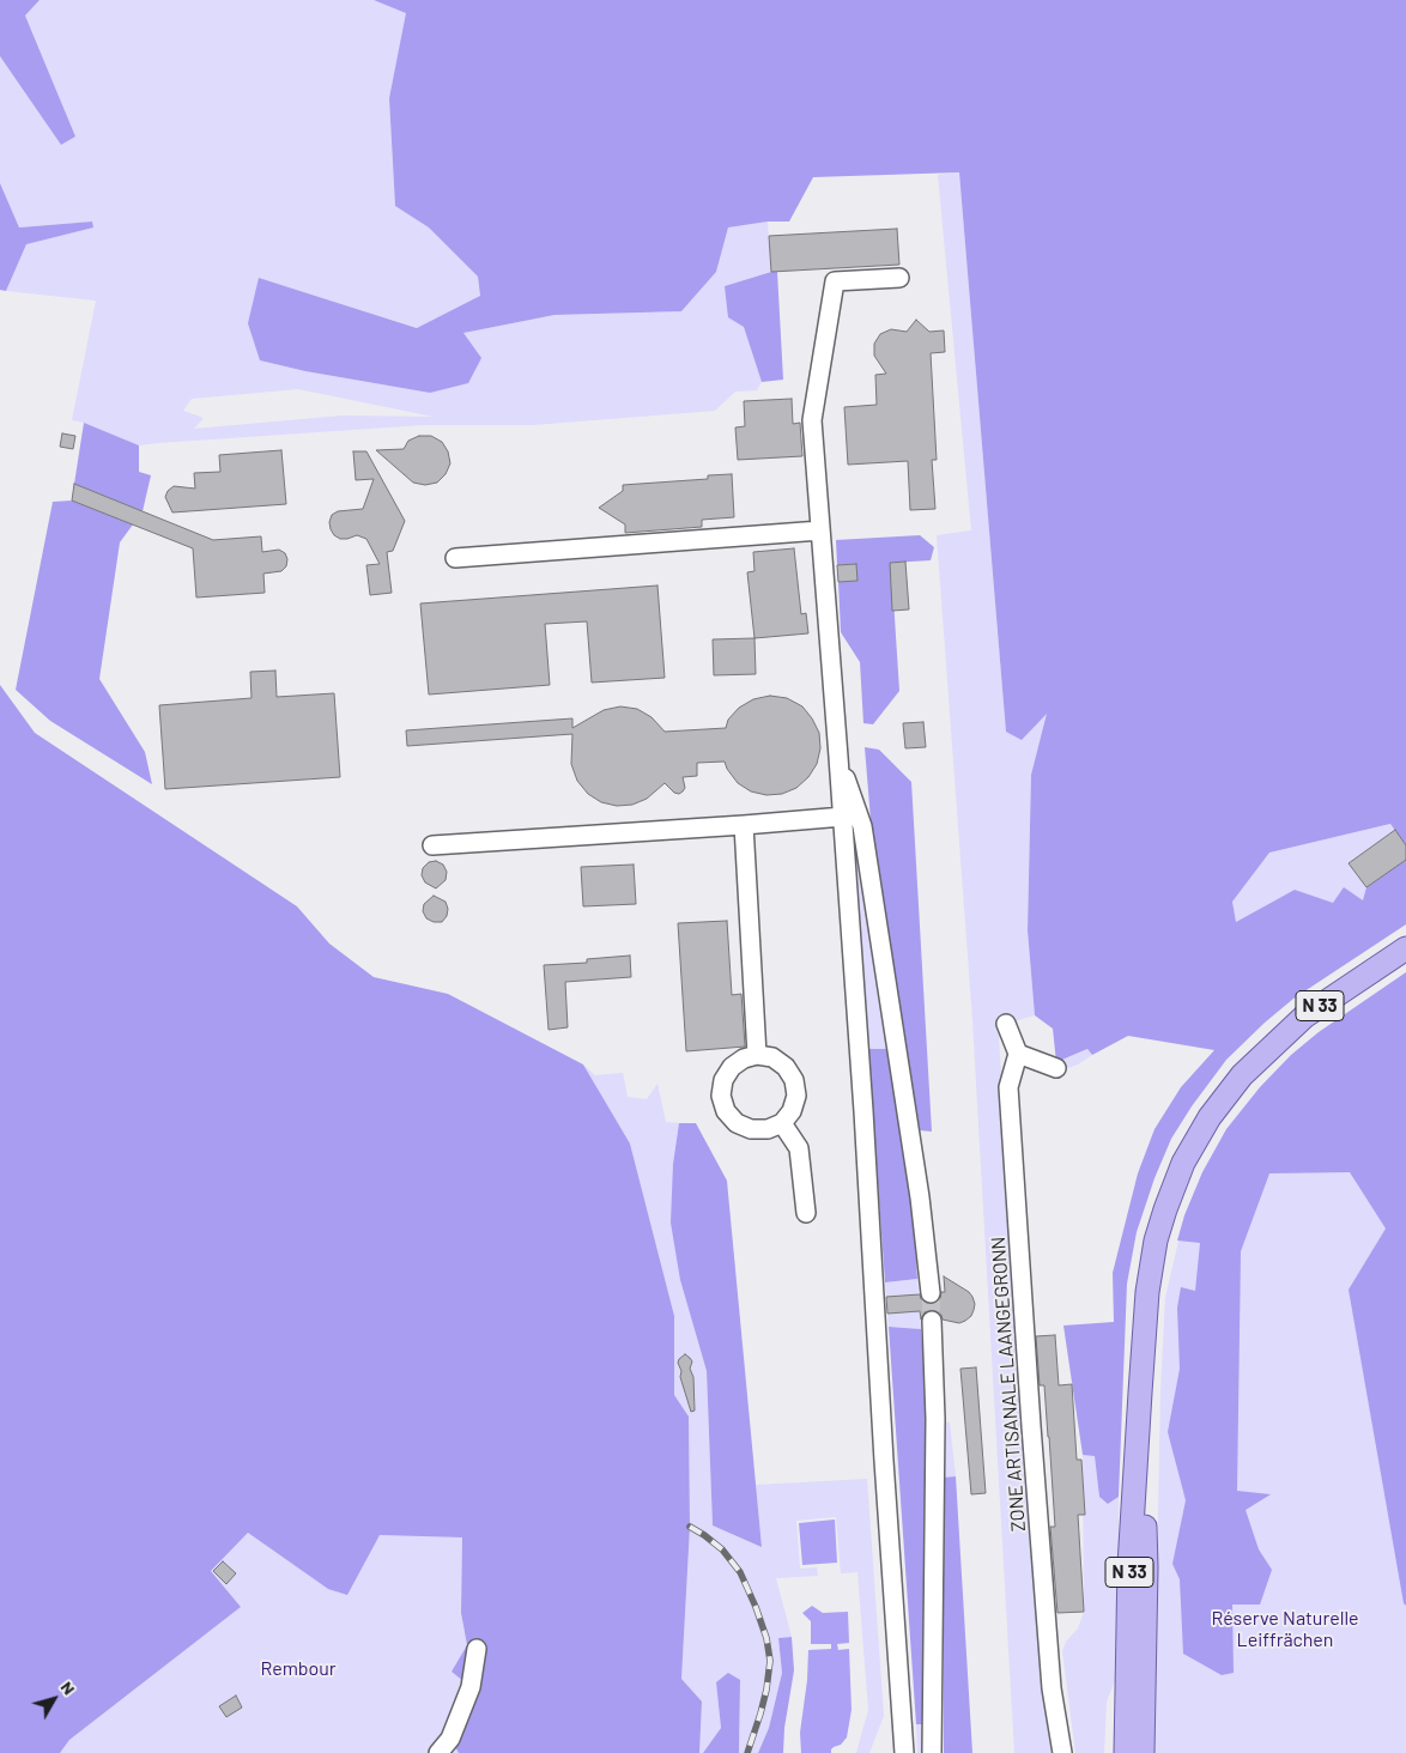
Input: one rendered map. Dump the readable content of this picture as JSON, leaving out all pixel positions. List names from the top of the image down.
{
  "streets": {
    "main road": ["N 33"],
    "lane": ["ZONE ARTISANALE LAANGEGRONN"]
  },
  "parks": ["Réserve Naturelle Leiffrächen", "Rembour"],
  "north": "top right"
}
